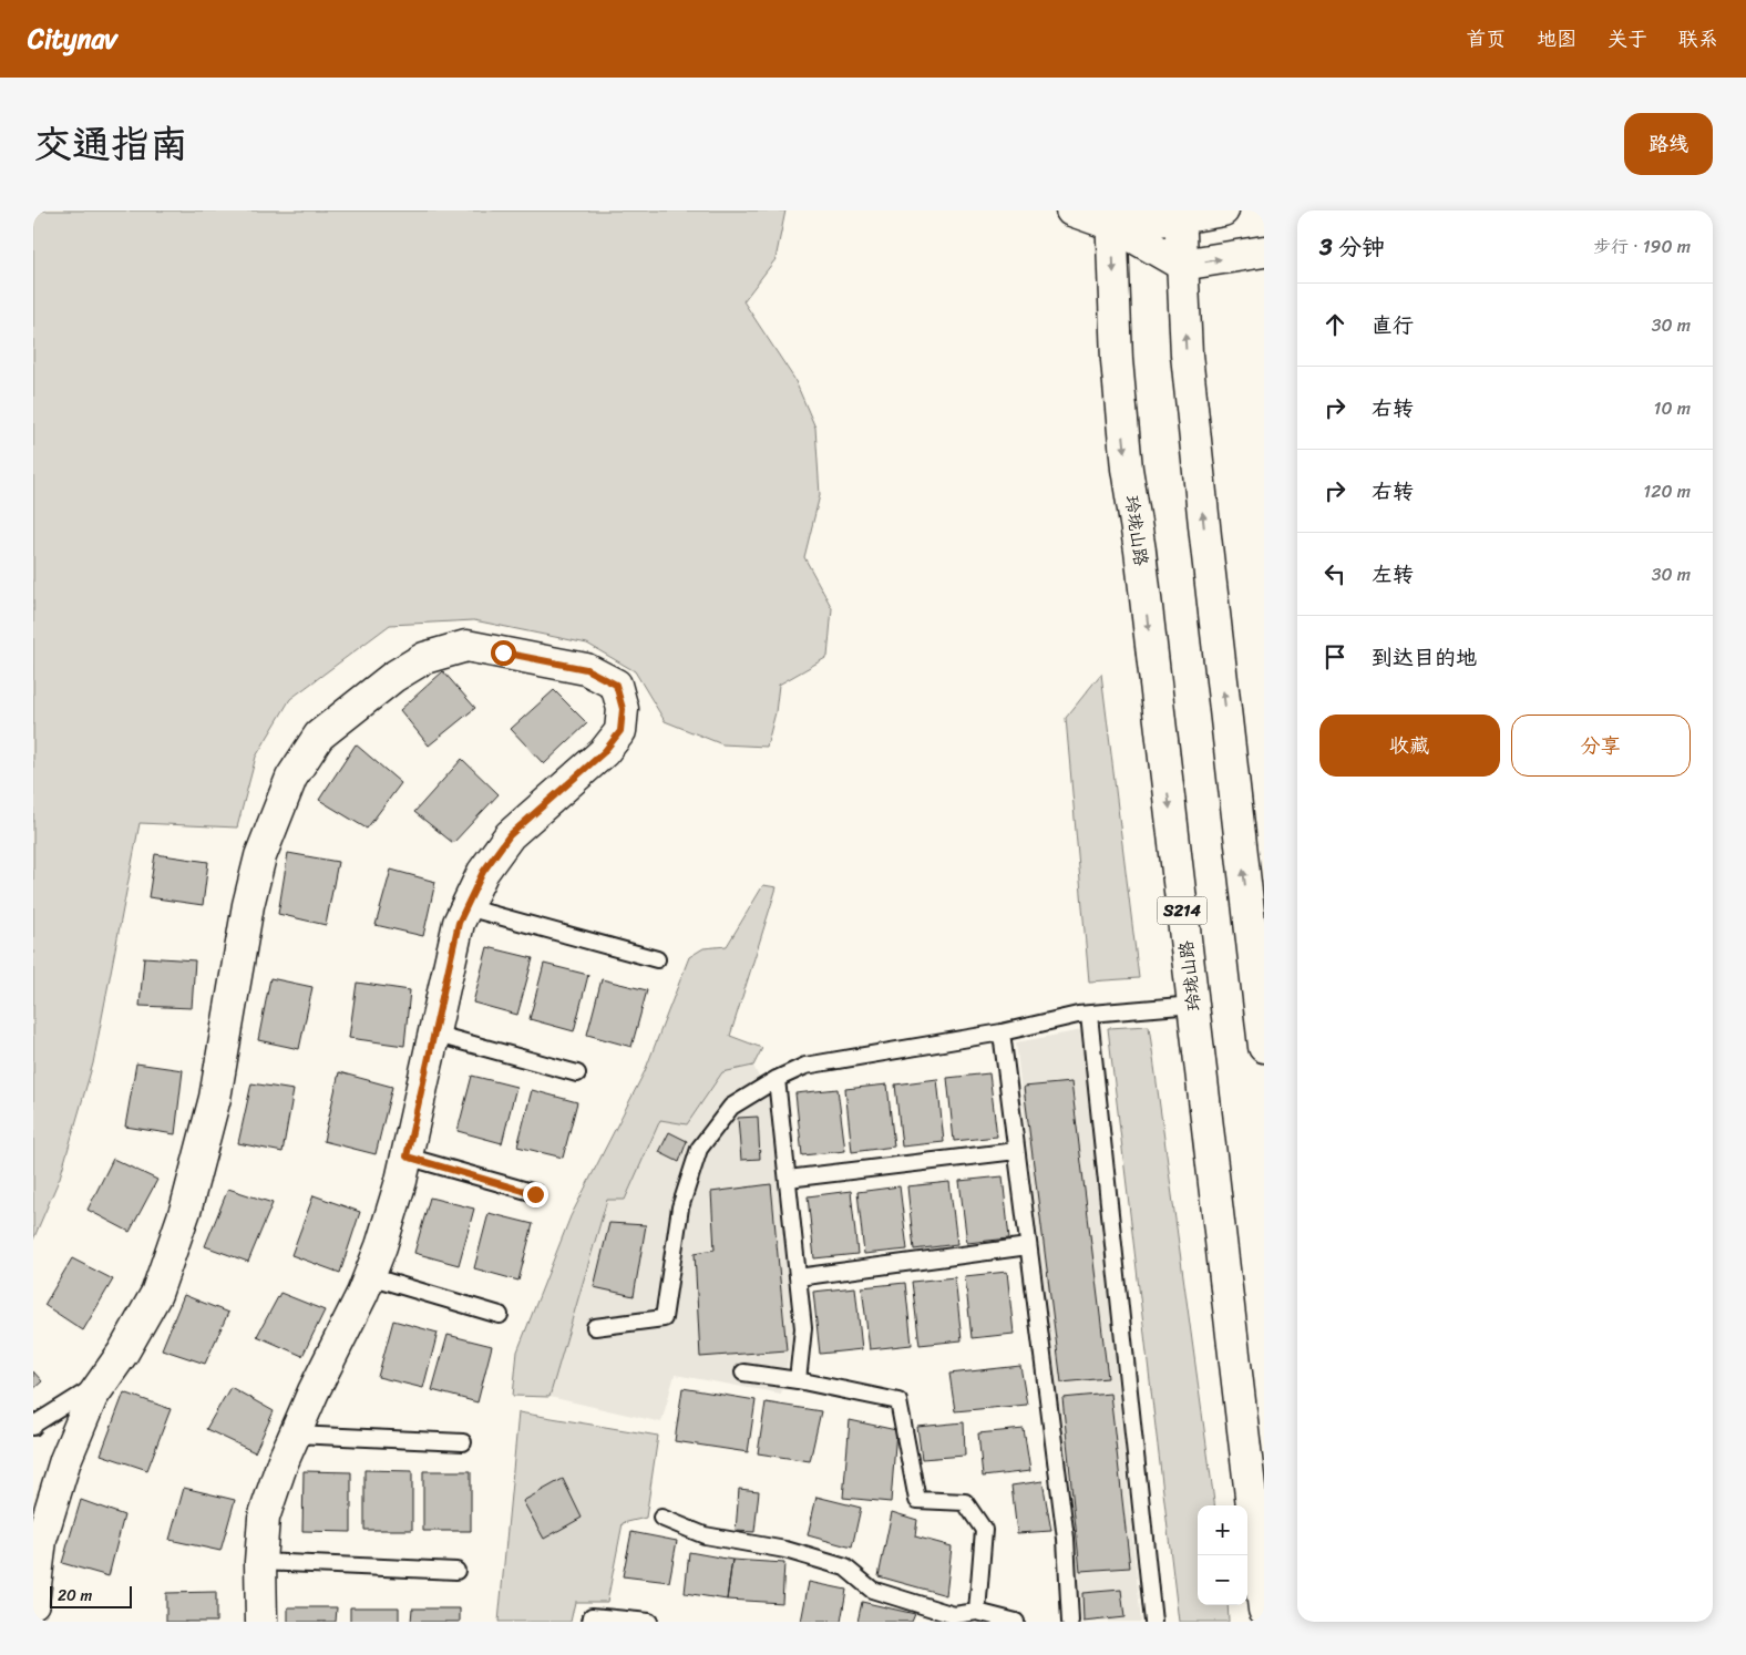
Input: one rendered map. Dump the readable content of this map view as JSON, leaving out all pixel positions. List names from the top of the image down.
{
  "streets": {
    "main road": ["玲珑山路", "S214"]
  },
  "scale_bar": "20 m",
  "page": {
    "header": "Citynav",
    "nav": [
      "首页",
      "地图",
      "关于",
      "联系"
    ],
    "title": "交通指南",
    "buttons": [
      "路线",
      ["收藏", "分享"]
    ],
    "heading": ["3 分钟", "步行 · 190 m"],
    "list": [
      ["直行", "30 m"],
      ["右转", "10 m"],
      ["右转", "120 m"],
      ["左转", "30 m"],
      "到达目的地"
    ],
    "map_buttons": ["+", "−"],
    "scale": "20 m"
  }
}
